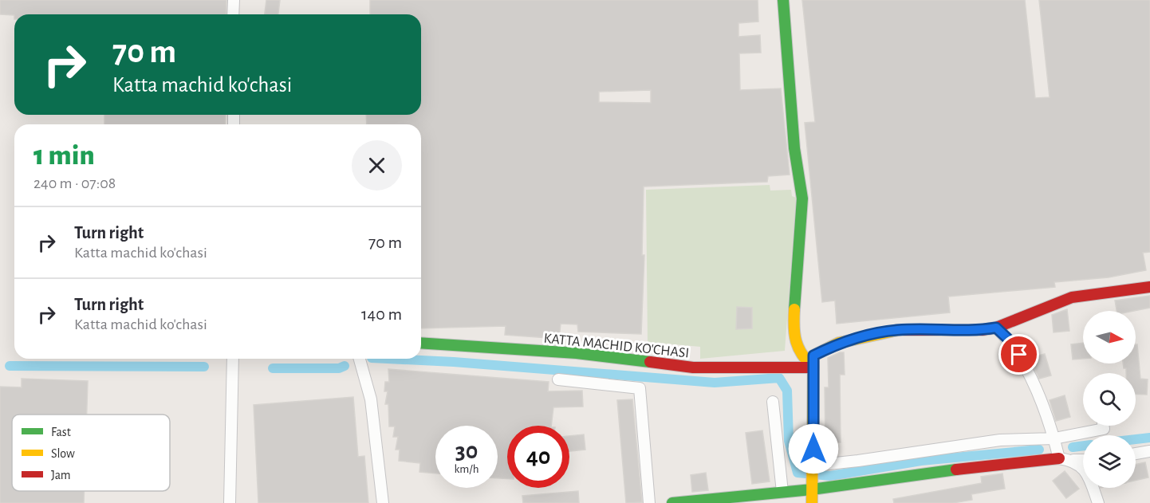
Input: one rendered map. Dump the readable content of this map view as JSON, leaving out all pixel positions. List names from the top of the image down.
{
  "streets": {
    "street": ["KATTA MACHID KO'CHASI"]
  },
  "legend": ["Fast", "Slow", "Jam"],
  "north": "right",
  "page": {
    "turn": ["70 m", "Katta machid ko'chasi"],
    "heading": ["1 min", "240 m · 07:08"],
    "list": [
      {
        "name": "Turn right",
        "note": "Katta machid ko'chasi",
        "value": "70 m"
      },
      {
        "name": "Turn right",
        "note": "Katta machid ko'chasi",
        "value": "140 m"
      }
    ],
    "speed": "30 km/h",
    "limit": "40"
  }
}
